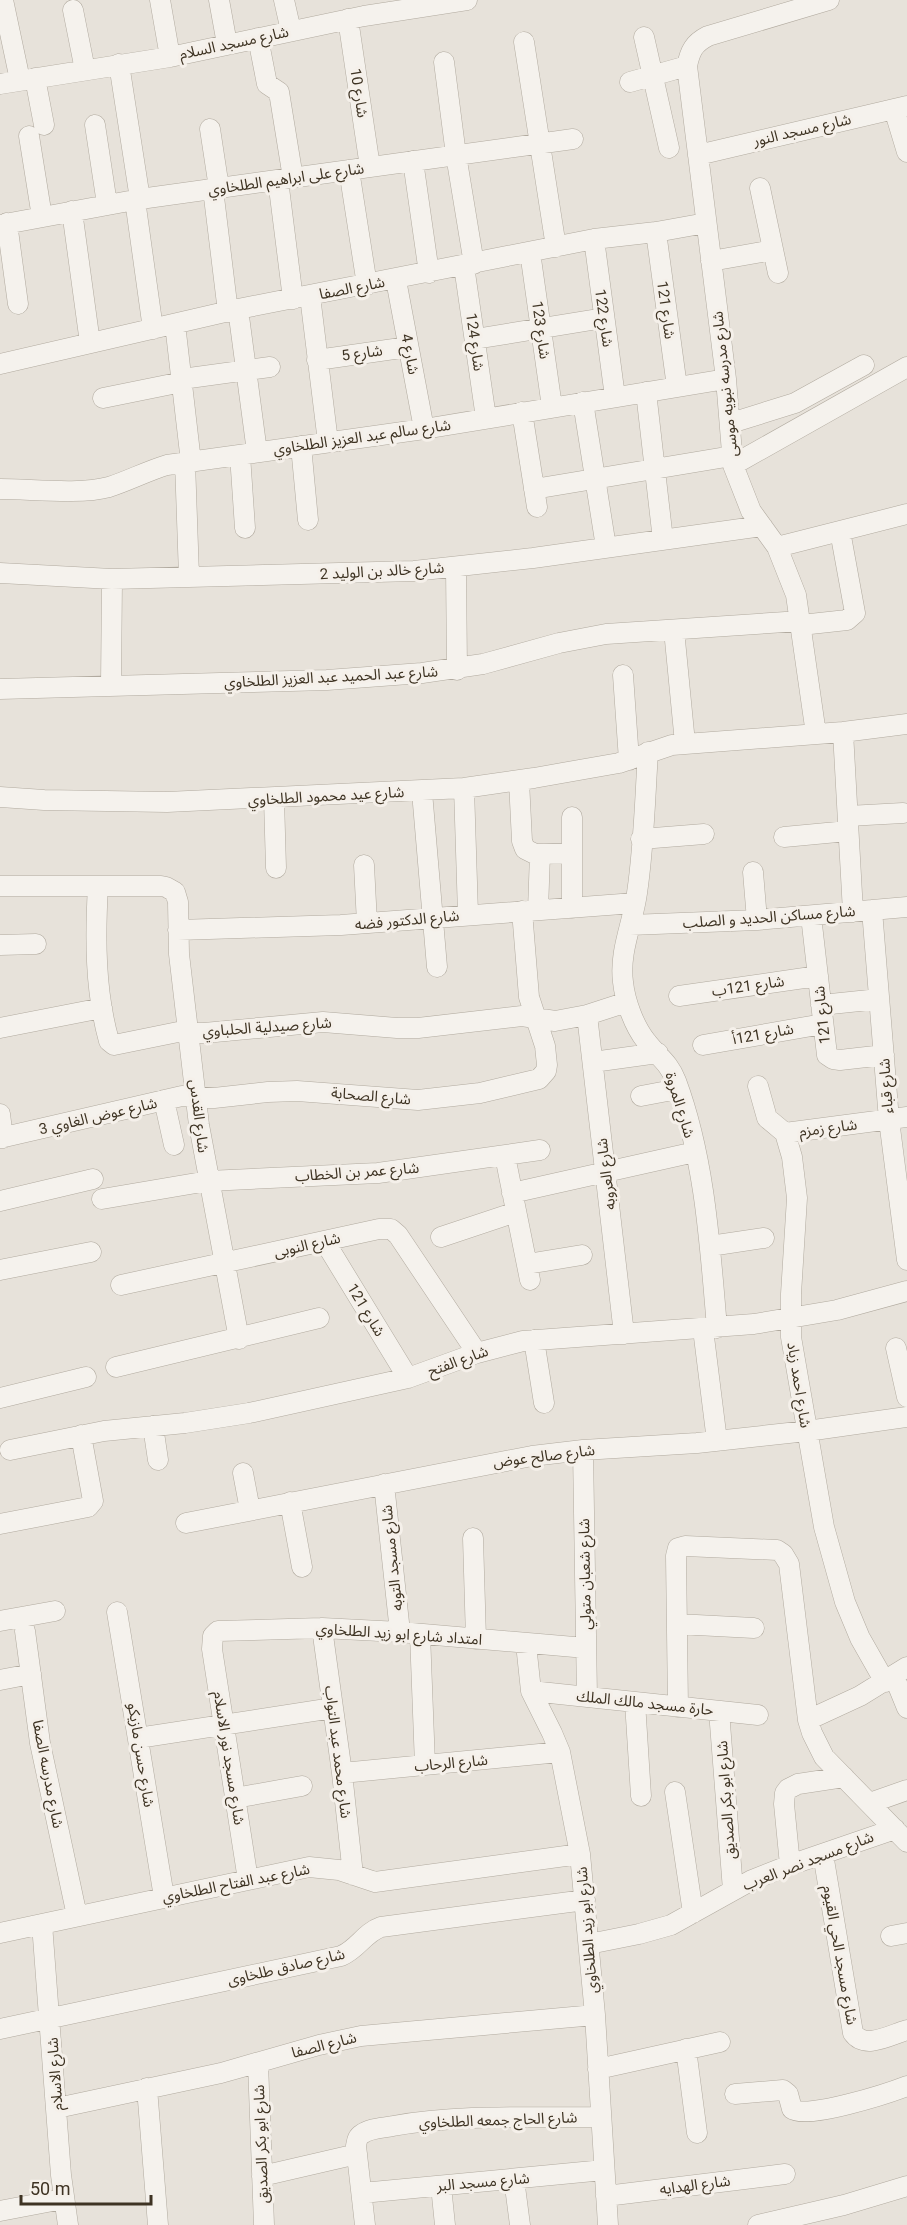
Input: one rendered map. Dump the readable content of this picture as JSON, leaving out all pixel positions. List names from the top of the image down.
{
  "streets": {
    "street": [
      "شارع مسجد السلام",
      "شارع 10",
      "شارع مسجد النور",
      "شارع على ابراهيم الطلخاوي",
      "شارع الصفا",
      "شارع 121",
      "شارع 122",
      "شارع 123",
      "شارع 124",
      "شارع 5",
      "شارع 4",
      "شارع مدرسه نبويه موسى",
      "شارع سالم عبد العزيز الطلخاوي",
      "شارع خالد بن الوليد 2",
      "شارع عبد الحميد عبد العزيز الطلخاوي",
      "شارع عيد محمود الطلخاوي",
      "شارع مساكن الحديد و الصلب",
      "شارع الدكتور فضه",
      "شارع 121ب",
      "شارع صيدلية الحلباوي",
      "شارع 121أ",
      "شارع قباء",
      "شارع الصحابة",
      "شارع المروة",
      "شارع عوض الغاوي 3",
      "شارع القدس",
      "شارع زمزم",
      "شارع عمر بن الخطاب",
      "شارع العروبه",
      "شارع النوبى",
      "شارع الفتح",
      "شارع احمد زياد",
      "شارع صالح عوض",
      "شارع مسجد التوبه",
      "شارع شعبان متولي",
      "امتداد شارع ابو زيد الطلخاوي",
      "حارة مسجد مالك الملك",
      "شارع محمد عبد التواب",
      "شارع حسن مازيكو",
      "شارع مسجد نور الاسلام",
      "شارع الرحاب",
      "شارع مدرسه الصفا",
      "شارع ابو بكر الصديق",
      "شارع مسجد نصر العرب",
      "شارع عبد الفتاح الطلخاوي",
      "شارع ابو زيد الطلخاوي",
      "شارع مسجد الحي القيوم",
      "شارع صادق طلخاوى",
      "شارع الاسلام",
      "شارع الحاج جمعه الطلخاوي",
      "شارع مسجد البر",
      "شارع الهدايه"
    ]
  },
  "crossings": [
    ["شارع مسجد السلام", "شارع 10"],
    ["شارع 10", "شارع على ابراهيم الطلخاوي"],
    ["شارع مسجد النور", "شارع مدرسه نبويه موسى"],
    ["شارع على ابراهيم الطلخاوي", "شارع 124"],
    ["شارع الصفا", "شارع 121"],
    ["شارع الصفا", "شارع 122"],
    ["شارع الصفا", "شارع 123"],
    ["شارع الصفا", "شارع 124"],
    ["شارع الصفا", "شارع 4"],
    ["شارع الصفا", "شارع مدرسه نبويه موسى"],
    ["شارع الصفا", "شارع ابو بكر الصديق"],
    ["شارع الصفا", "شارع ابو زيد الطلخاوي"],
    ["شارع الصفا", "شارع الاسلام"],
    ["شارع 121", "شارع سالم عبد العزيز الطلخاوي"],
    ["شارع 121", "شارع مساكن الحديد و الصلب"],
    ["شارع 121", "شارع 121ب"],
    ["شارع 121", "شارع 121أ"],
    ["شارع 121", "شارع قباء"],
    ["شارع 121", "شارع النوبى"],
    ["شارع 121", "شارع الفتح"],
    ["شارع 122", "شارع سالم عبد العزيز الطلخاوي"],
    ["شارع 123", "شارع سالم عبد العزيز الطلخاوي"],
    ["شارع 124", "شارع سالم عبد العزيز الطلخاوي"],
    ["شارع 5", "شارع 4"],
    ["شارع 4", "شارع سالم عبد العزيز الطلخاوي"],
    ["شارع مدرسه نبويه موسى", "شارع سالم عبد العزيز الطلخاوي"],
    ["شارع مدرسه نبويه موسى", "شارع خالد بن الوليد 2"],
    ["شارع مدرسه نبويه موسى", "شارع عبد الحميد عبد العزيز الطلخاوي"],
    ["شارع عيد محمود الطلخاوي", "شارع المروة"],
    ["شارع مساكن الحديد و الصلب", "شارع قباء"],
    ["شارع مساكن الحديد و الصلب", "شارع المروة"],
    ["شارع الدكتور فضه", "شارع المروة"],
    ["شارع الدكتور فضه", "شارع القدس"],
    ["شارع صيدلية الحلباوي", "شارع الصحابة"],
    ["شارع صيدلية الحلباوي", "شارع المروة"],
    ["شارع صيدلية الحلباوي", "شارع القدس"],
    ["شارع صيدلية الحلباوي", "شارع العروبه"],
    ["شارع 121أ", "شارع قباء"],
    ["شارع قباء", "شارع زمزم"],
    ["شارع الصحابة", "شارع عوض الغاوي 3"],
    ["شارع الصحابة", "شارع القدس"],
    ["شارع المروة", "شارع الفتح"],
    ["شارع المروة", "شارع صالح عوض"],
    ["شارع عوض الغاوي 3", "شارع القدس"],
    ["شارع القدس", "شارع عمر بن الخطاب"],
    ["شارع القدس", "شارع النوبى"],
    ["شارع زمزم", "شارع احمد زياد"],
    ["شارع العروبه", "شارع الفتح"],
    ["شارع النوبى", "شارع الفتح"],
    ["شارع الفتح", "شارع احمد زياد"],
    ["شارع احمد زياد", "شارع صالح عوض"],
    ["شارع صالح عوض", "شارع مسجد التوبه"],
    ["شارع صالح عوض", "شارع شعبان متولي"],
    ["شارع مسجد التوبه", "امتداد شارع ابو زيد الطلخاوي"],
    ["شارع شعبان متولي", "امتداد شارع ابو زيد الطلخاوي"],
    ["شارع شعبان متولي", "حارة مسجد مالك الملك"],
    ["امتداد شارع ابو زيد الطلخاوي", "شارع محمد عبد التواب"],
    ["امتداد شارع ابو زيد الطلخاوي", "شارع مسجد نور الاسلام"],
    ["امتداد شارع ابو زيد الطلخاوي", "شارع ابو زيد الطلخاوي"],
    ["حارة مسجد مالك الملك", "شارع ابو بكر الصديق"],
    ["حارة مسجد مالك الملك", "شارع ابو زيد الطلخاوي"],
    ["شارع محمد عبد التواب", "شارع الرحاب"],
    ["شارع محمد عبد التواب", "شارع عبد الفتاح الطلخاوي"],
    ["شارع حسن مازيكو", "شارع عبد الفتاح الطلخاوي"],
    ["شارع مسجد نور الاسلام", "شارع عبد الفتاح الطلخاوي"],
    ["شارع الرحاب", "شارع ابو زيد الطلخاوي"],
    ["شارع مدرسه الصفا", "شارع عبد الفتاح الطلخاوي"],
    ["شارع ابو بكر الصديق", "شارع مسجد نصر العرب"],
    ["شارع مسجد نصر العرب", "شارع ابو زيد الطلخاوي"],
    ["شارع مسجد نصر العرب", "شارع مسجد الحي القيوم"],
    ["شارع عبد الفتاح الطلخاوي", "شارع ابو زيد الطلخاوي"],
    ["شارع عبد الفتاح الطلخاوي", "شارع الاسلام"],
    ["شارع ابو زيد الطلخاوي", "شارع صادق طلخاوى"],
    ["شارع ابو زيد الطلخاوي", "شارع الحاج جمعه الطلخاوي"],
    ["شارع ابو زيد الطلخاوي", "شارع مسجد البر"],
    ["شارع ابو زيد الطلخاوي", "شارع الهدايه"],
    ["شارع صادق طلخاوى", "شارع الاسلام"]
  ],
  "scale_bar": "50 m"
}
